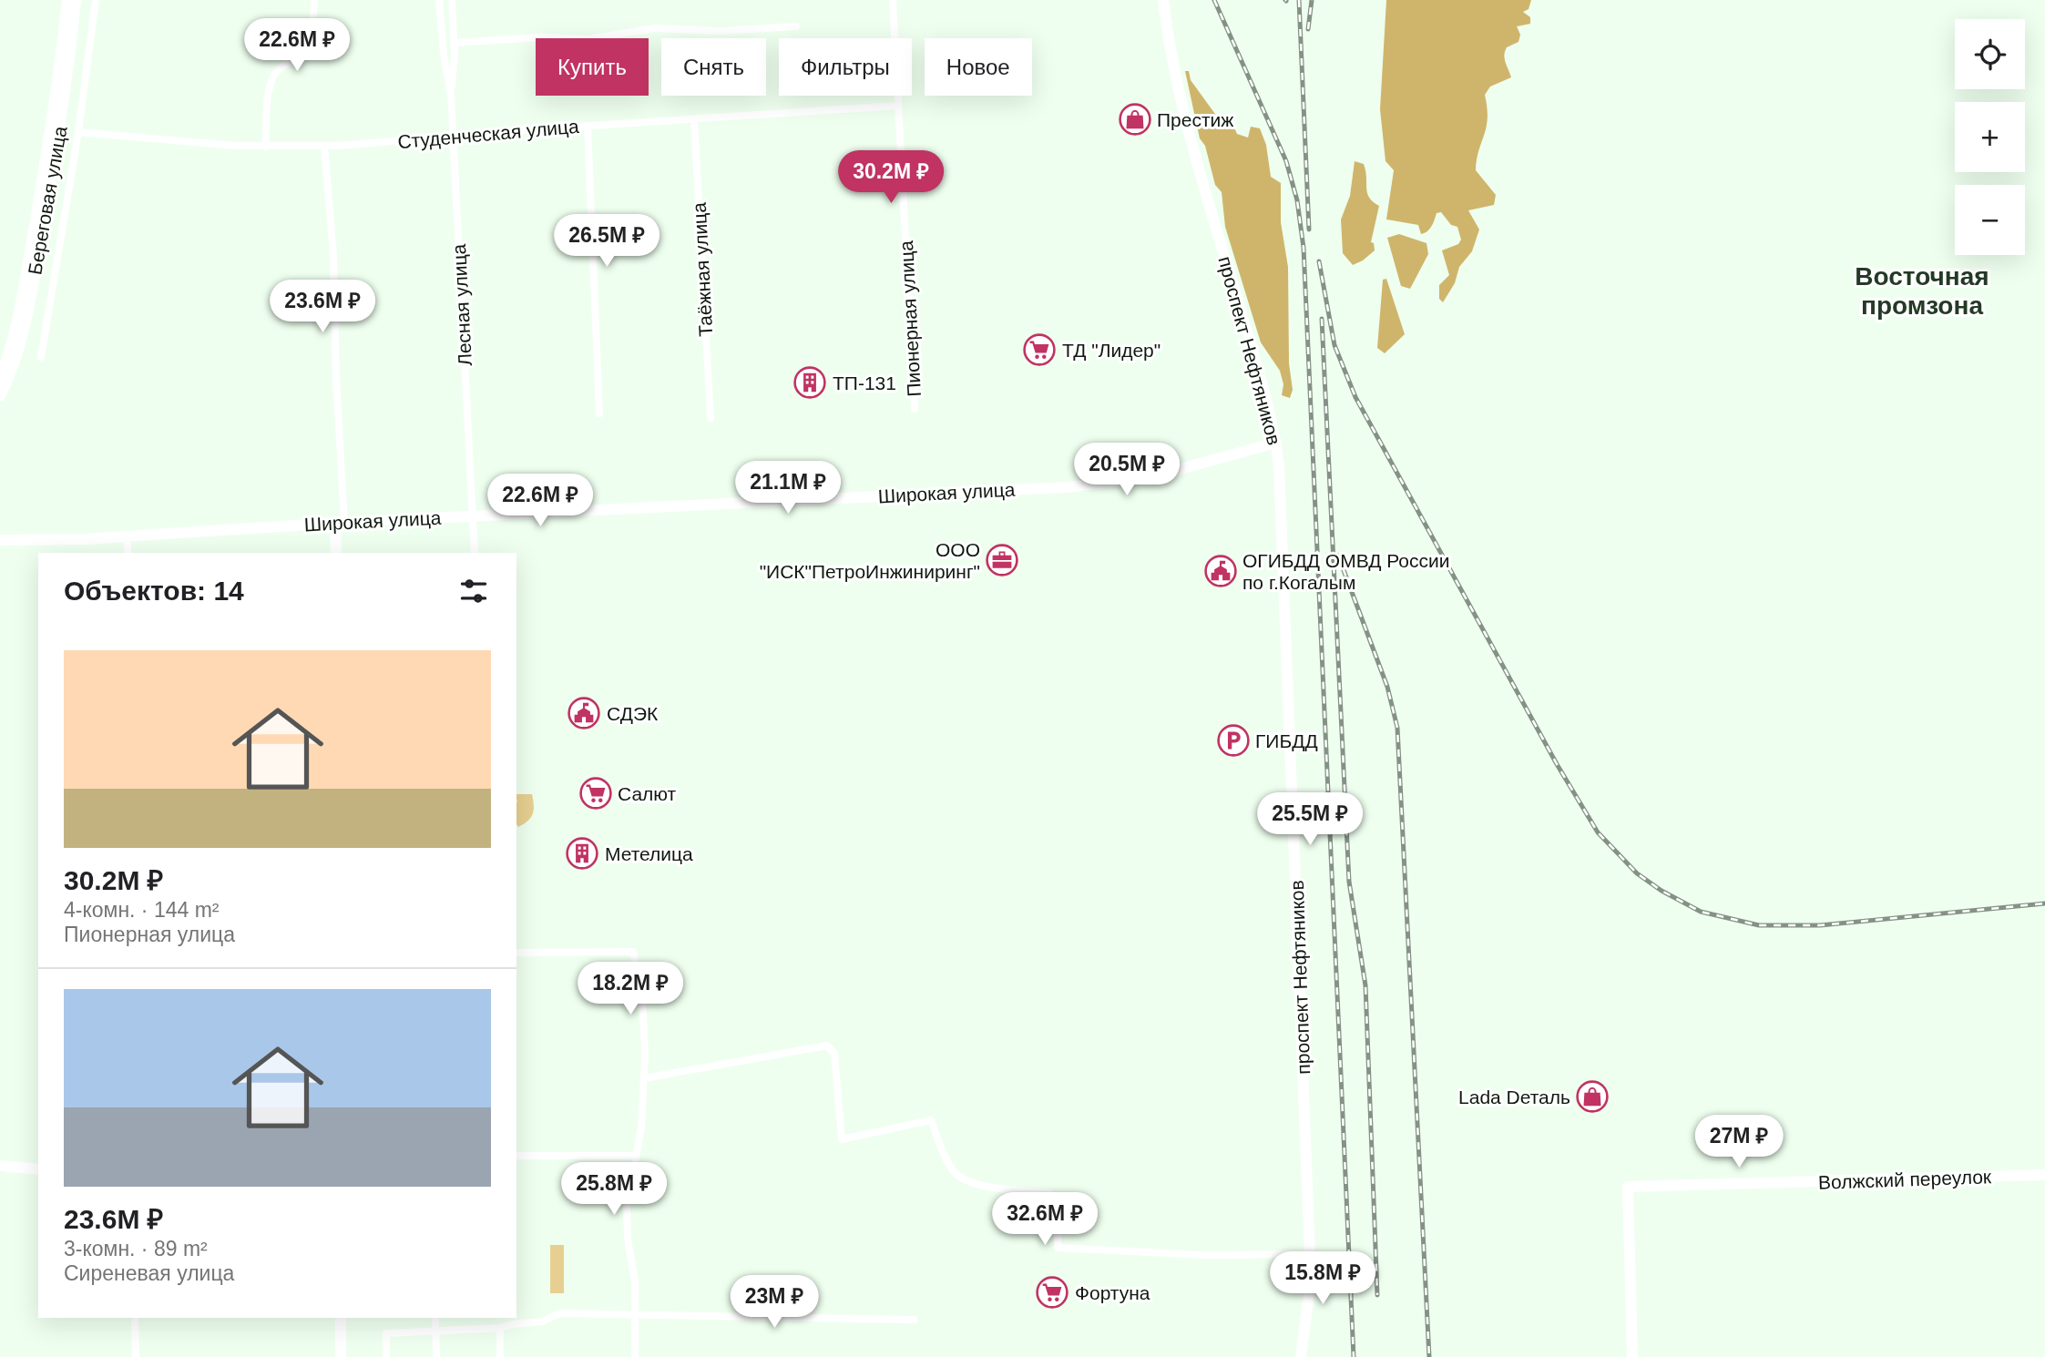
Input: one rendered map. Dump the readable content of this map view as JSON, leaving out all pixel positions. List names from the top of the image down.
{
  "streets": {
    "main road": [
      "Береговая улица",
      "проспект Нефтяников",
      "Широкая улица",
      "Волжский переулок"
    ],
    "street": [
      "Студенческая улица",
      "Таёжная улица",
      "Лесная улица",
      "Пионерная улица"
    ]
  },
  "crossings": [
    ["Студенческая улица", "Таёжная улица"],
    ["Студенческая улица", "Лесная улица"],
    ["Студенческая улица", "Пионерная улица"],
    ["Лесная улица", "Широкая улица"],
    ["проспект Нефтяников", "Широкая улица"]
  ],
  "districts": ["Восточная промзона"],
  "places": {
    "shop": ["Престиж", "Lada Dеталь"],
    "supermarket": ["ТД \"Лидер\"", "Салют", "Фортуна"],
    "building": ["ТП-131", "Метелица"],
    "office": ["ООО \"ИСК\"ПетроИнжиниринг\""],
    "public building": ["ОГИБДД ОМВД России по г.Когалым", "СДЭК"],
    "parking": ["ГИБДД"]
  },
  "page": {
    "price": [
      "22.6M ₽",
      "30.2M ₽",
      "26.5M ₽",
      "23.6M ₽",
      "20.5M ₽",
      "21.1M ₽",
      "22.6M ₽",
      "25.5M ₽",
      "18.2M ₽",
      "27M ₽",
      "25.8M ₽",
      "32.6M ₽",
      "15.8M ₽",
      "23M ₽"
    ],
    "map_buttons": ["+", "−"],
    "chip": [
      "Купить",
      "Снять",
      "Фильтры",
      "Новое"
    ],
    "heading": "Объектов: 14",
    "list": [
      {
        "name": "30.2M ₽",
        "note": "4-комн. · 144 m² · Пионерная улица"
      },
      {
        "name": "23.6M ₽",
        "note": "3-комн. · 89 m² · Сиреневая улица"
      }
    ]
  }
}
